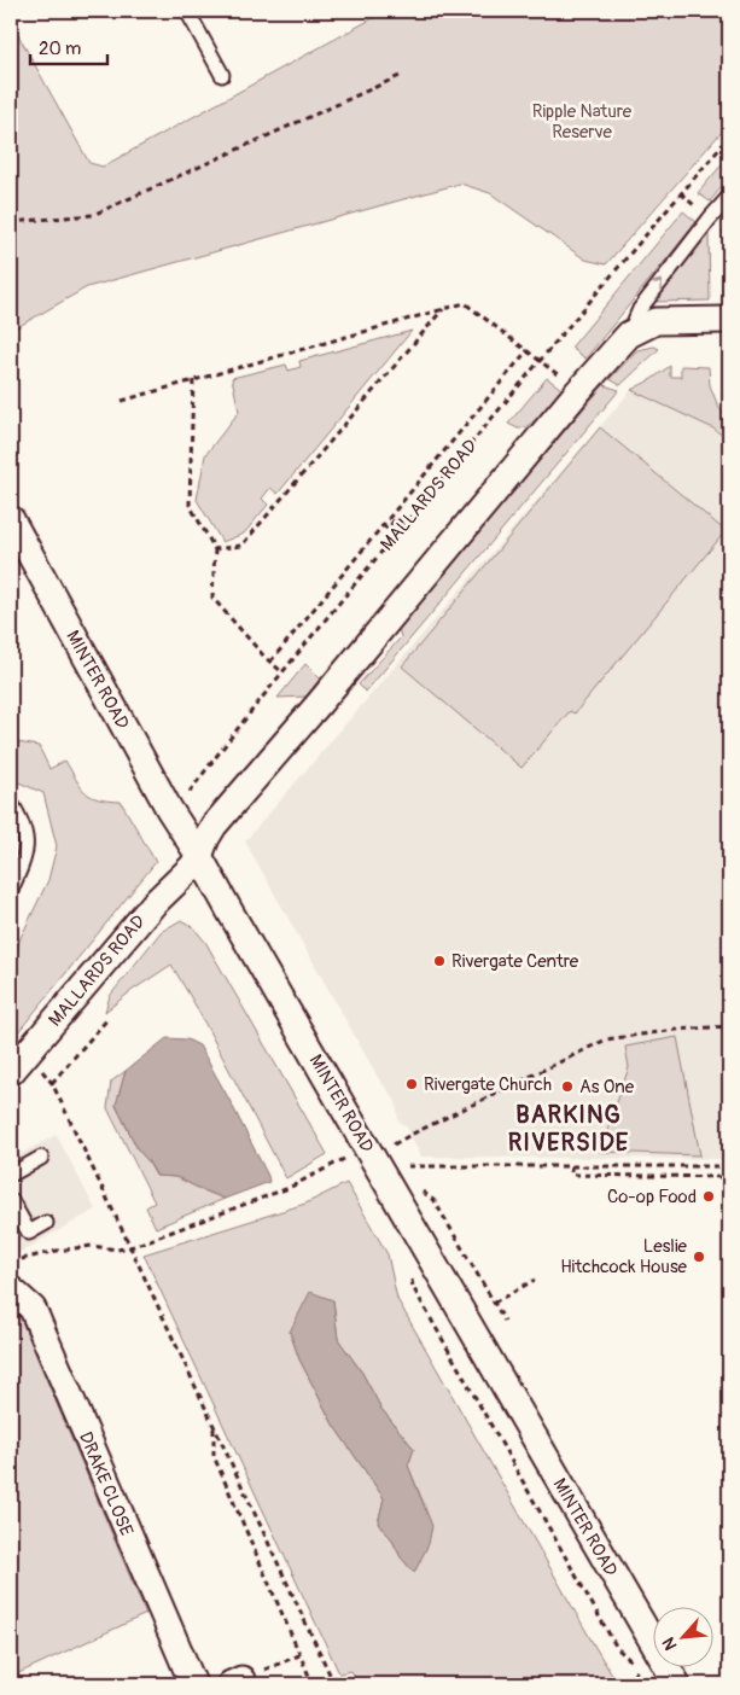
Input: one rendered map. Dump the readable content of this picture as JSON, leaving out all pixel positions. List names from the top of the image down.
{
  "streets": {
    "street": ["MALLARDS ROAD", "MINTER ROAD", "DRAKE CLOSE"]
  },
  "crossings": [
    ["MALLARDS ROAD", "MINTER ROAD"]
  ],
  "districts": ["BARKING RIVERSIDE"],
  "parks": ["Ripple Nature Reserve"],
  "places": [
    "Rivergate Centre",
    "Rivergate Church",
    "As One",
    "Co-op Food",
    "Leslie Hitchcock House"
  ],
  "scale_bar": "20 m",
  "north": "bottom left"
}
